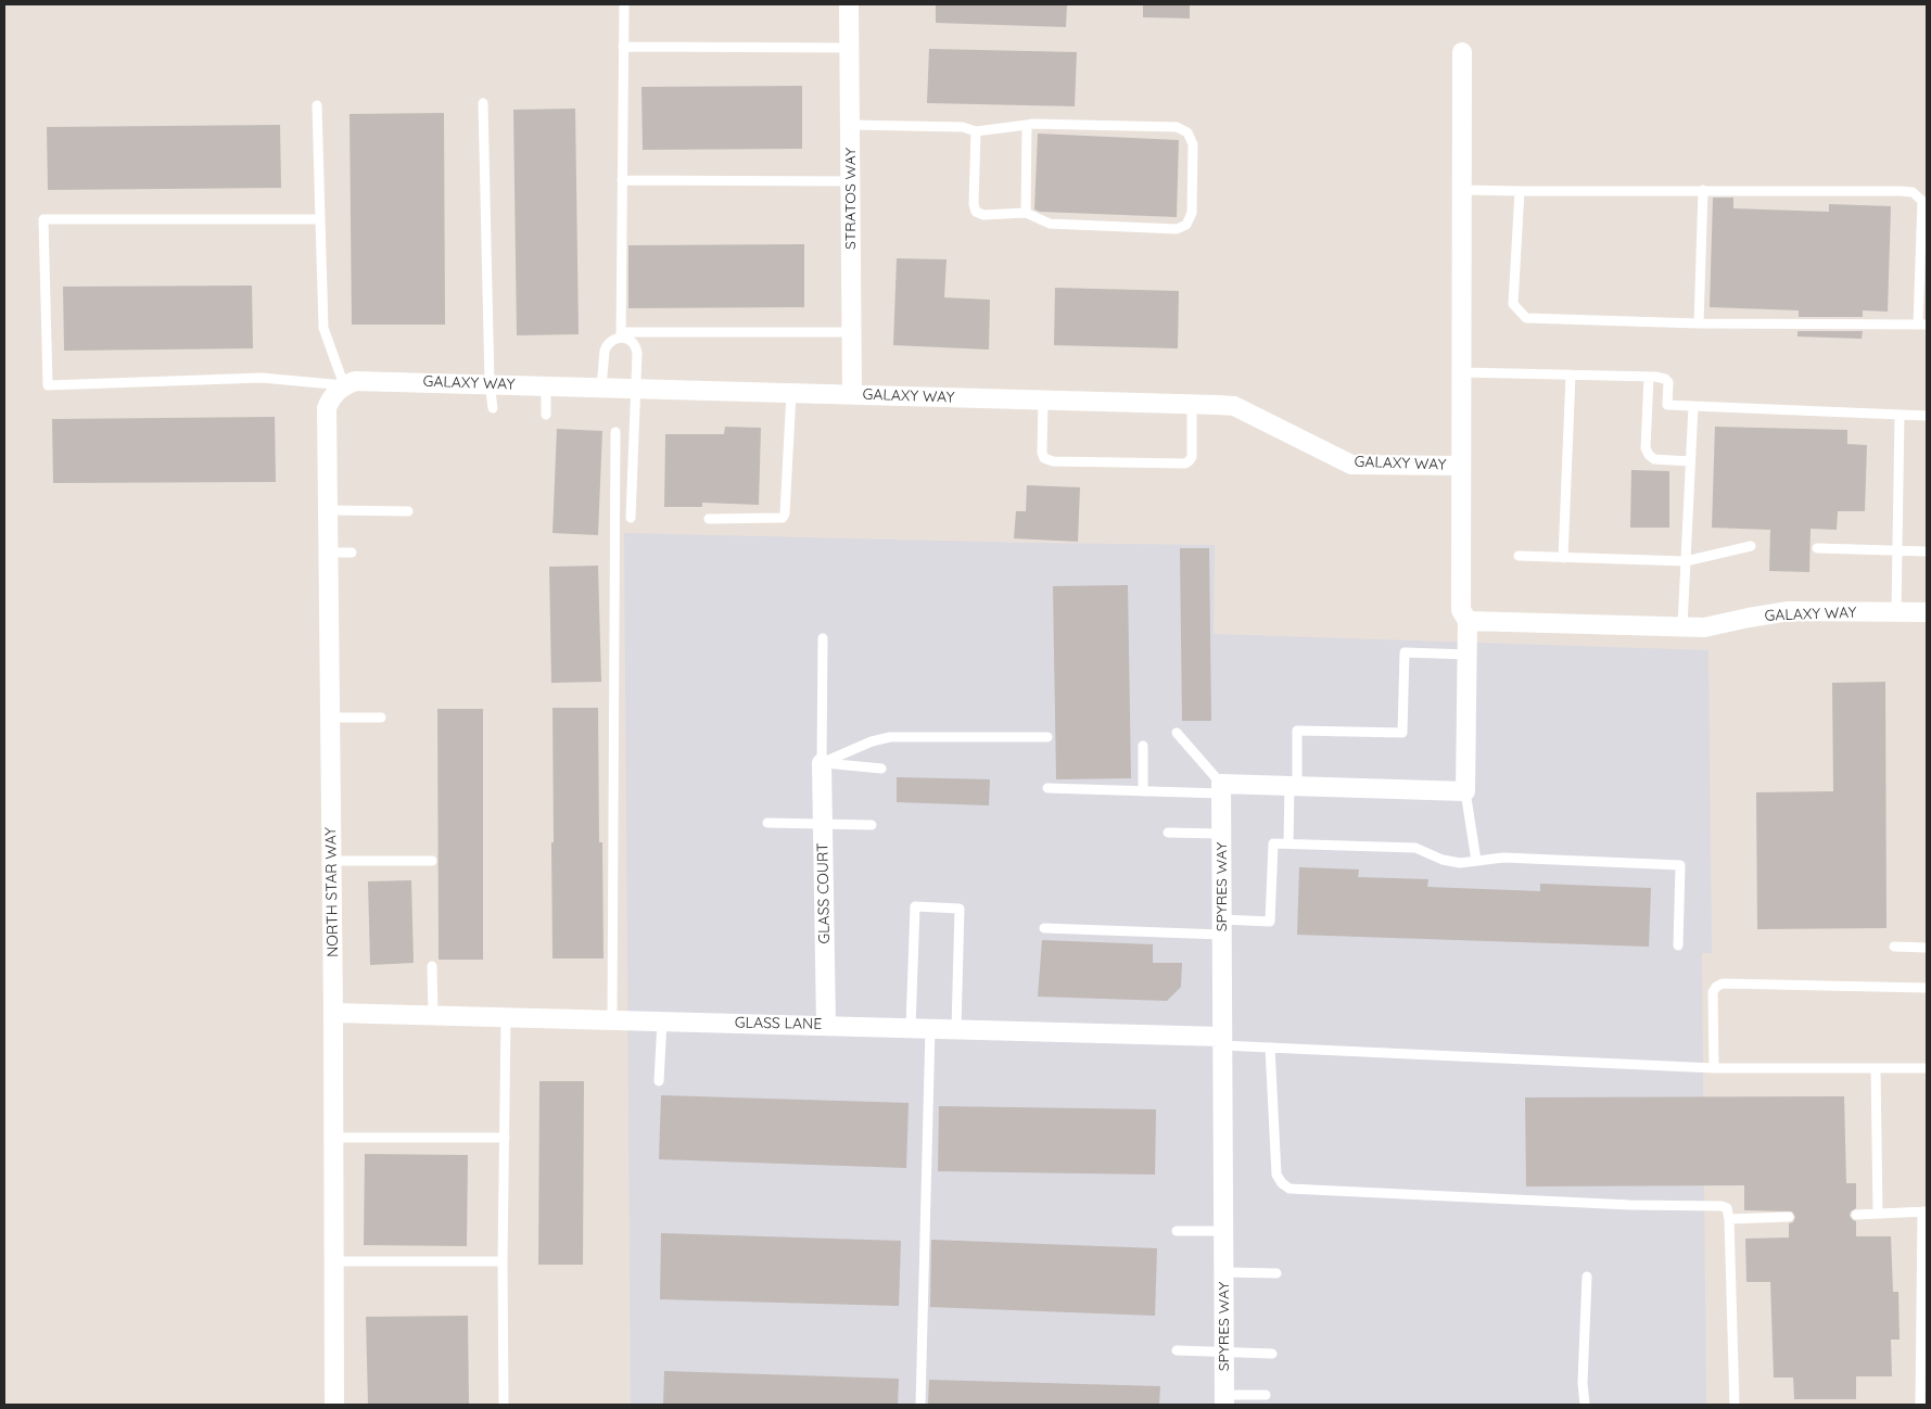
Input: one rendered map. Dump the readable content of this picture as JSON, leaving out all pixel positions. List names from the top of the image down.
{
  "streets": {
    "street": [
      "STRATOS WAY",
      "GALAXY WAY",
      "SPYRES WAY",
      "NORTH STAR WAY",
      "GLASS COURT",
      "GLASS LANE"
    ]
  },
  "crossings": [
    ["STRATOS WAY", "GALAXY WAY"],
    ["GALAXY WAY", "NORTH STAR WAY"],
    ["SPYRES WAY", "GLASS LANE"],
    ["NORTH STAR WAY", "GLASS LANE"],
    ["GLASS COURT", "GLASS LANE"]
  ]
}
